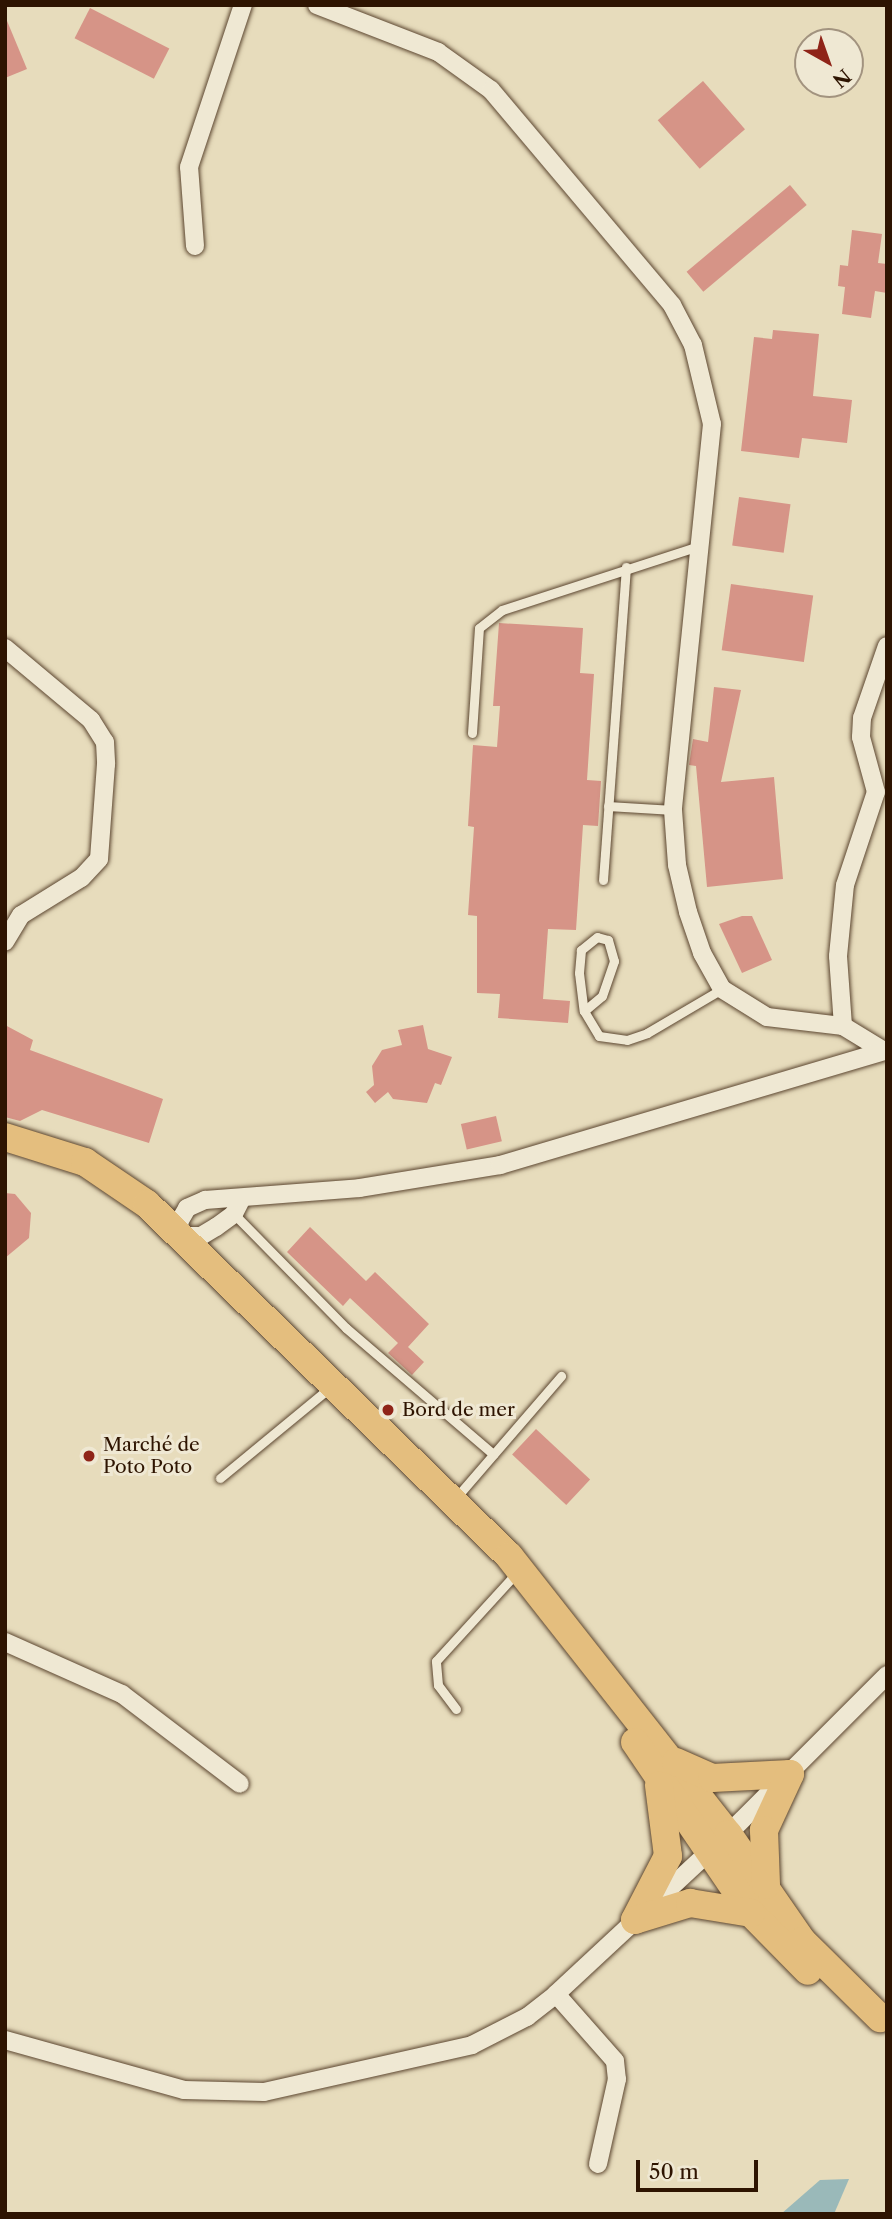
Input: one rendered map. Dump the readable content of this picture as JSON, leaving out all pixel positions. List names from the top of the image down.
{
  "places": ["Bord de mer", "Marché de Poto Poto"],
  "scale_bar": "50 m",
  "north": "bottom right"
}
